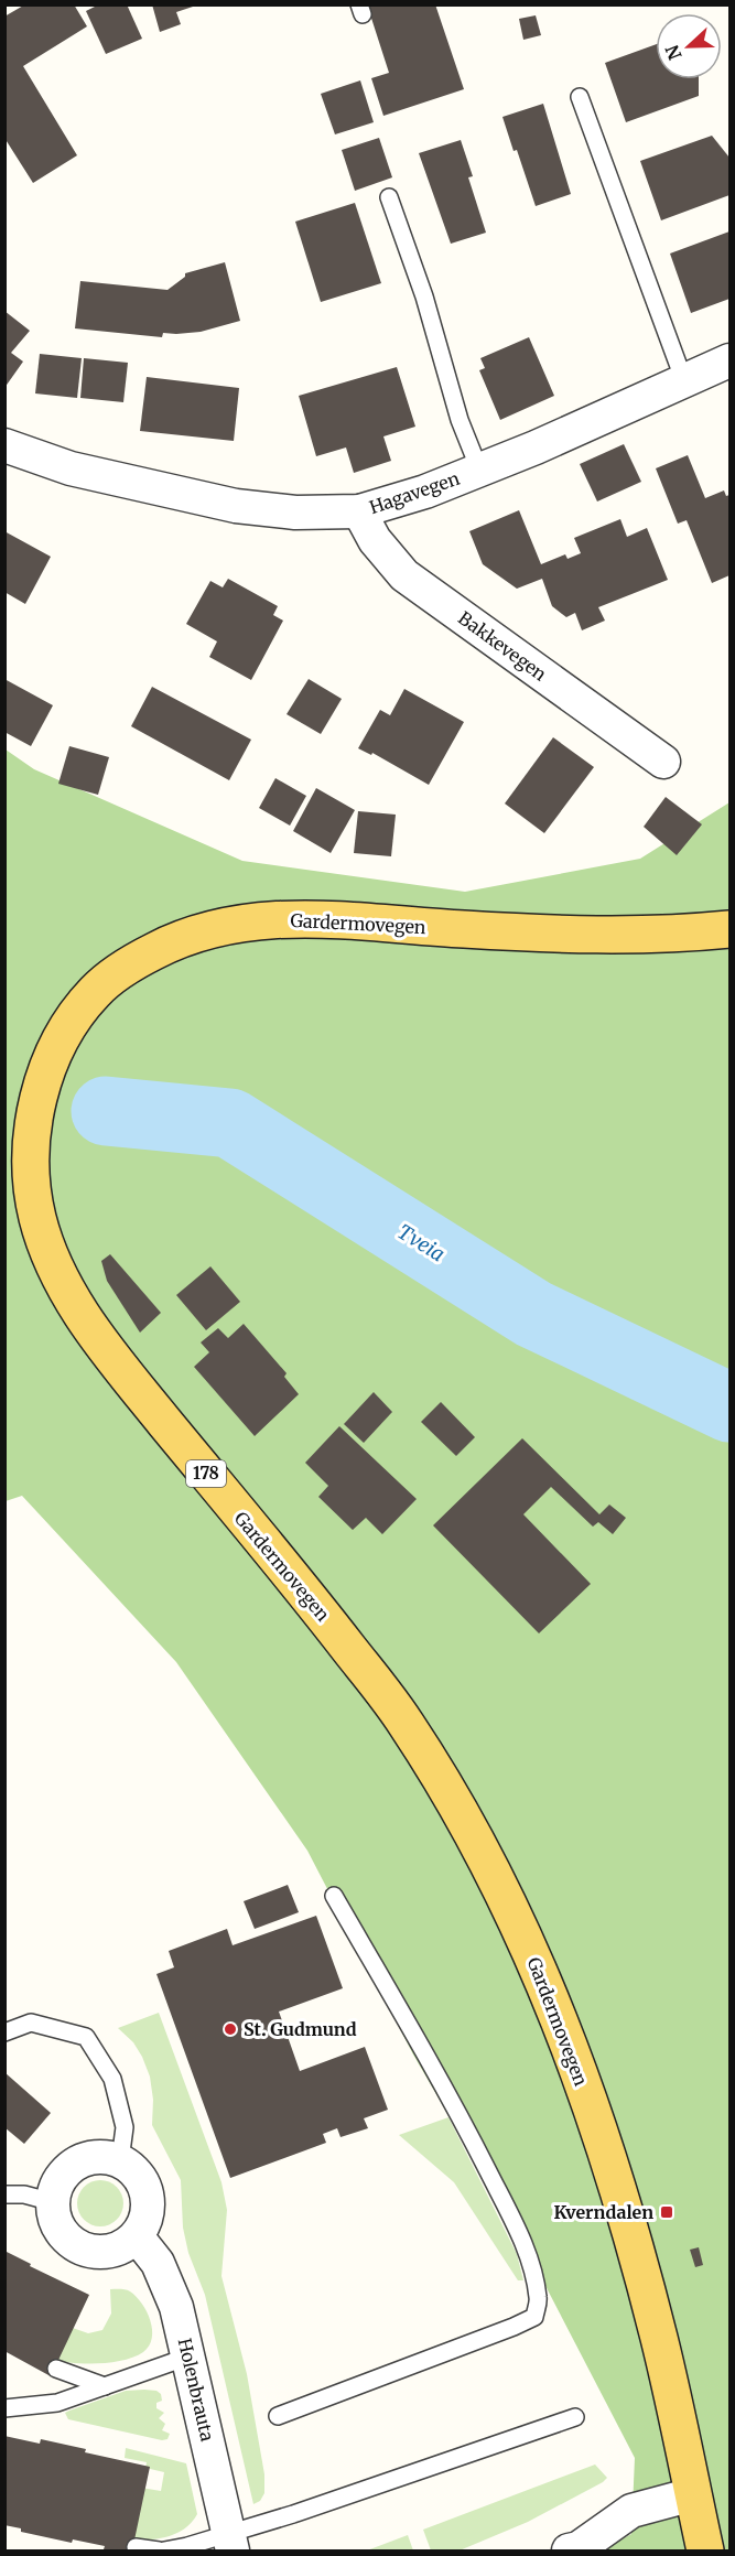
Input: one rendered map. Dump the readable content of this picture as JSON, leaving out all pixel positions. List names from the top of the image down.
{
  "streets": {
    "main road": ["Gardermovegen", "178"],
    "street": ["Hagavegen", "Bakkevegen", "Holenbrauta"]
  },
  "crossings": [
    ["Hagavegen", "Bakkevegen"]
  ],
  "water": ["Tveia"],
  "places": {
    "other": ["St. Gudmund"],
    "transit": ["Kverndalen"]
  },
  "north": "left"
}
